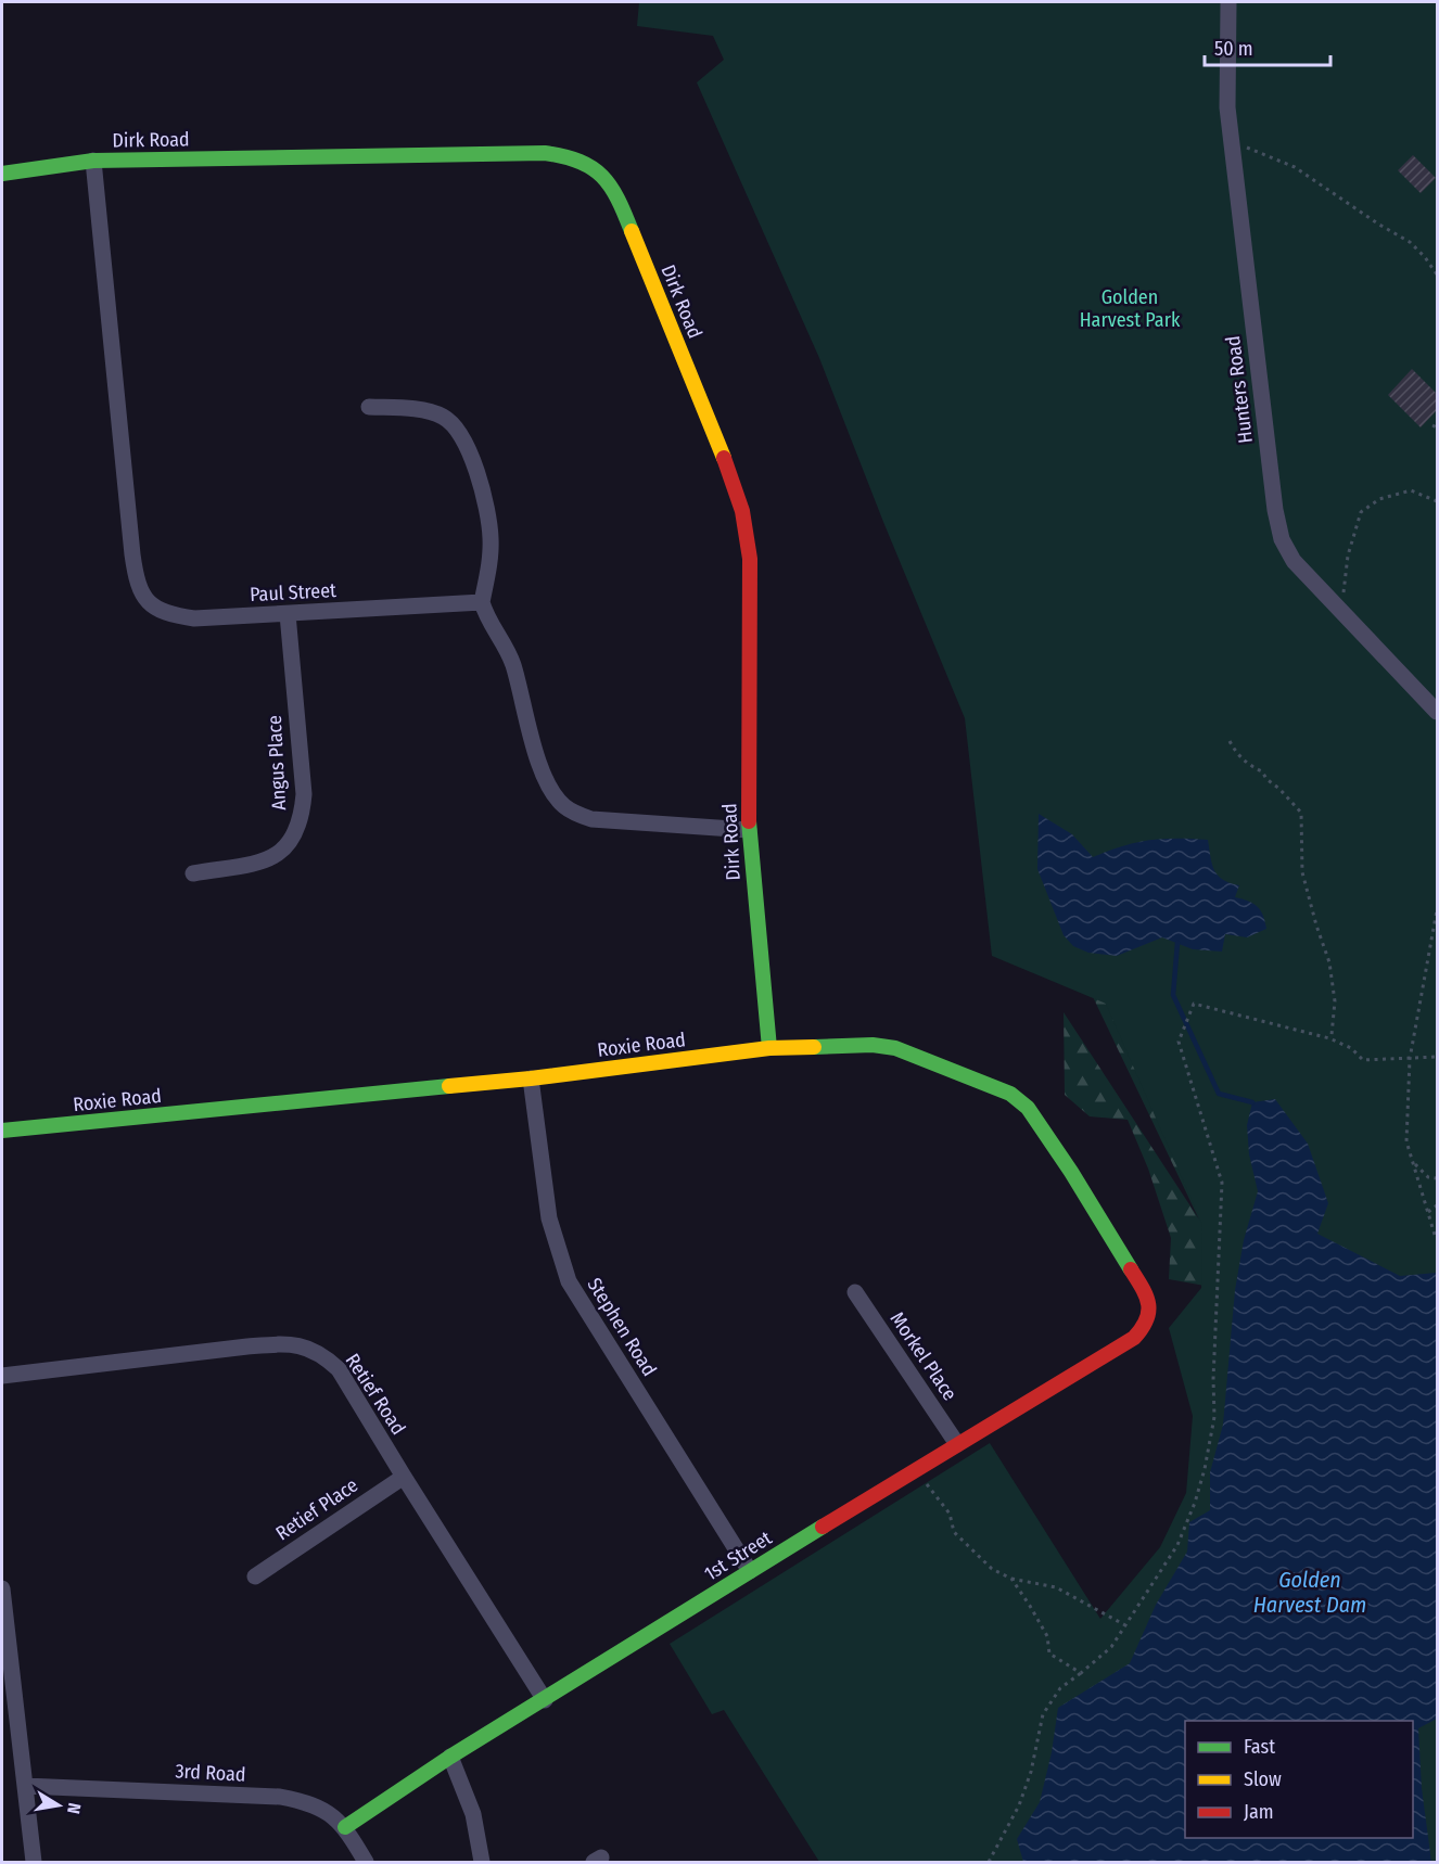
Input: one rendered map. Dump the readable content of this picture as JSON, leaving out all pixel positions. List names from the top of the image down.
{
  "streets": {
    "street": [
      "Dirk Road",
      "Hunters Road",
      "Paul Street",
      "Angus Place",
      "Roxie Road",
      "Stephen Road",
      "Morkel Place",
      "Retief Road",
      "Retief Place",
      "1st Street",
      "3rd Road"
    ]
  },
  "crossings": [
    ["Dirk Road", "Paul Street"],
    ["Dirk Road", "Roxie Road"],
    ["Paul Street", "Angus Place"],
    ["Roxie Road", "Stephen Road"],
    ["Roxie Road", "1st Street"],
    ["Stephen Road", "1st Street"],
    ["Morkel Place", "1st Street"],
    ["Retief Road", "Retief Place"],
    ["Retief Road", "1st Street"],
    ["1st Street", "3rd Road"]
  ],
  "water": ["Golden Harvest Dam"],
  "parks": ["Golden Harvest Park"],
  "legend": ["Fast", "Slow", "Jam"],
  "scale_bar": "50 m",
  "north": "right"
}
